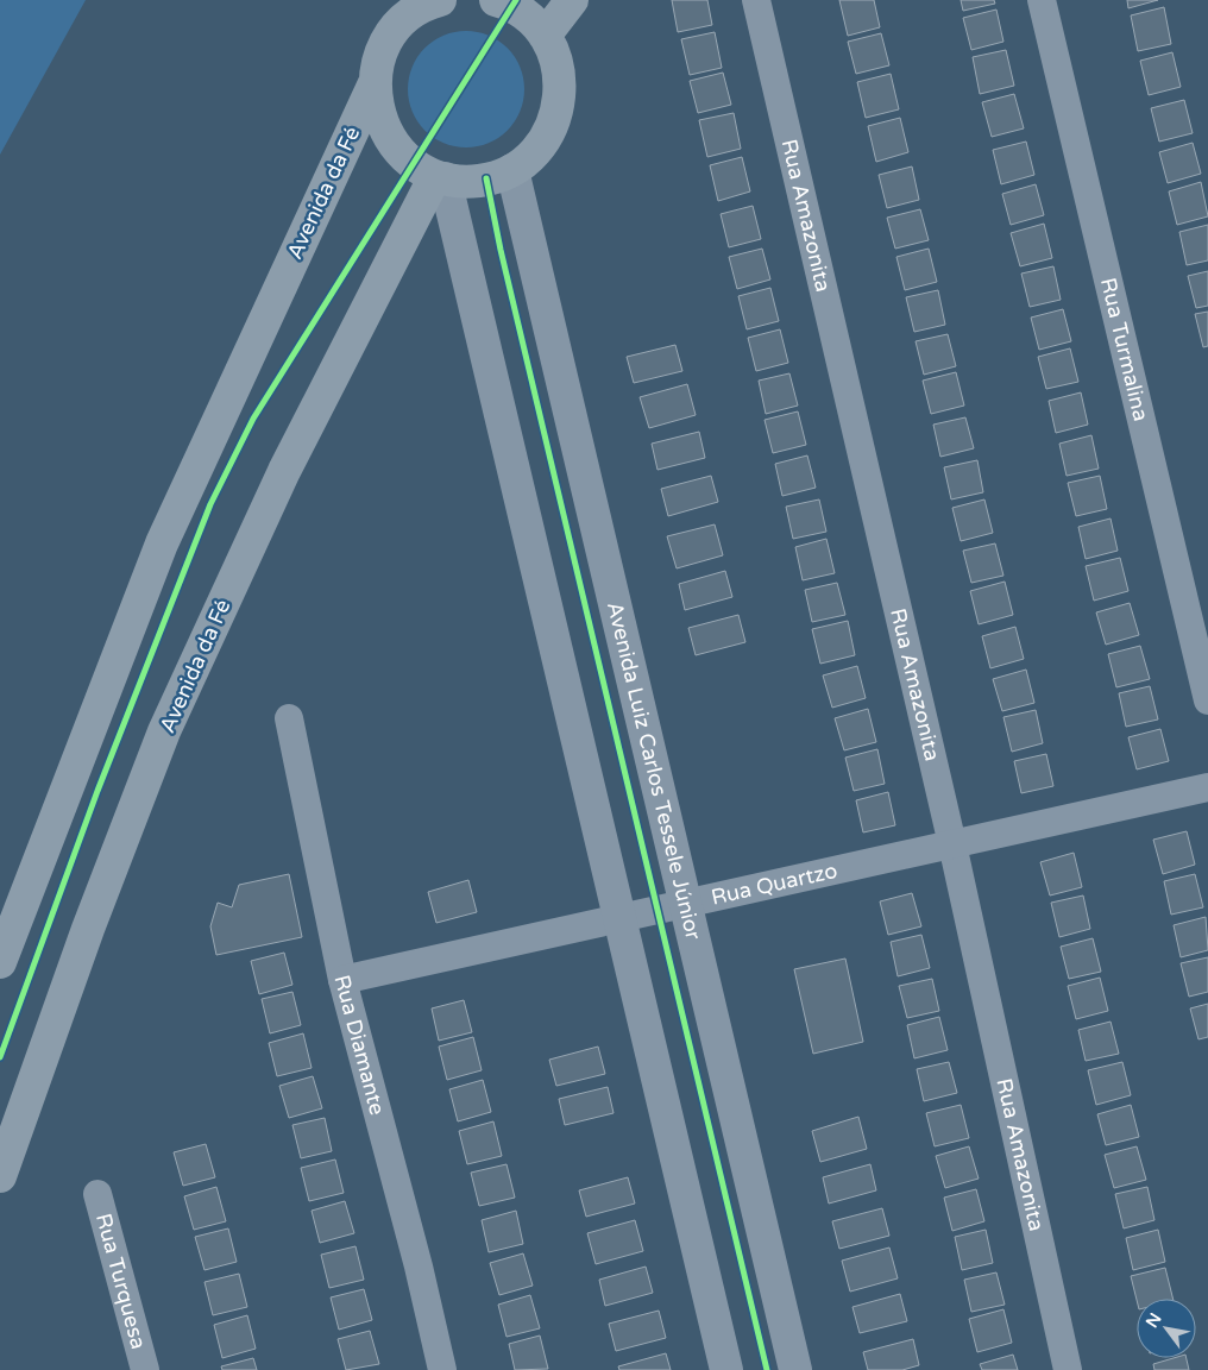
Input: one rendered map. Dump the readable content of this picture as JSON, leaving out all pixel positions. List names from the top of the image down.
{
  "streets": {
    "main road": ["Avenida da Fé"],
    "street": [
      "Rua Amazonita",
      "Rua Turmalina",
      "Avenida Luiz Carlos Tessele Júnior",
      "Rua Quartzo",
      "Rua Diamante",
      "Rua Turquesa"
    ]
  },
  "crossings": [
    ["Rua Amazonita", "Rua Quartzo"],
    ["Avenida Luiz Carlos Tessele Júnior", "Rua Quartzo"],
    ["Rua Quartzo", "Rua Diamante"]
  ],
  "north": "top left"
}
